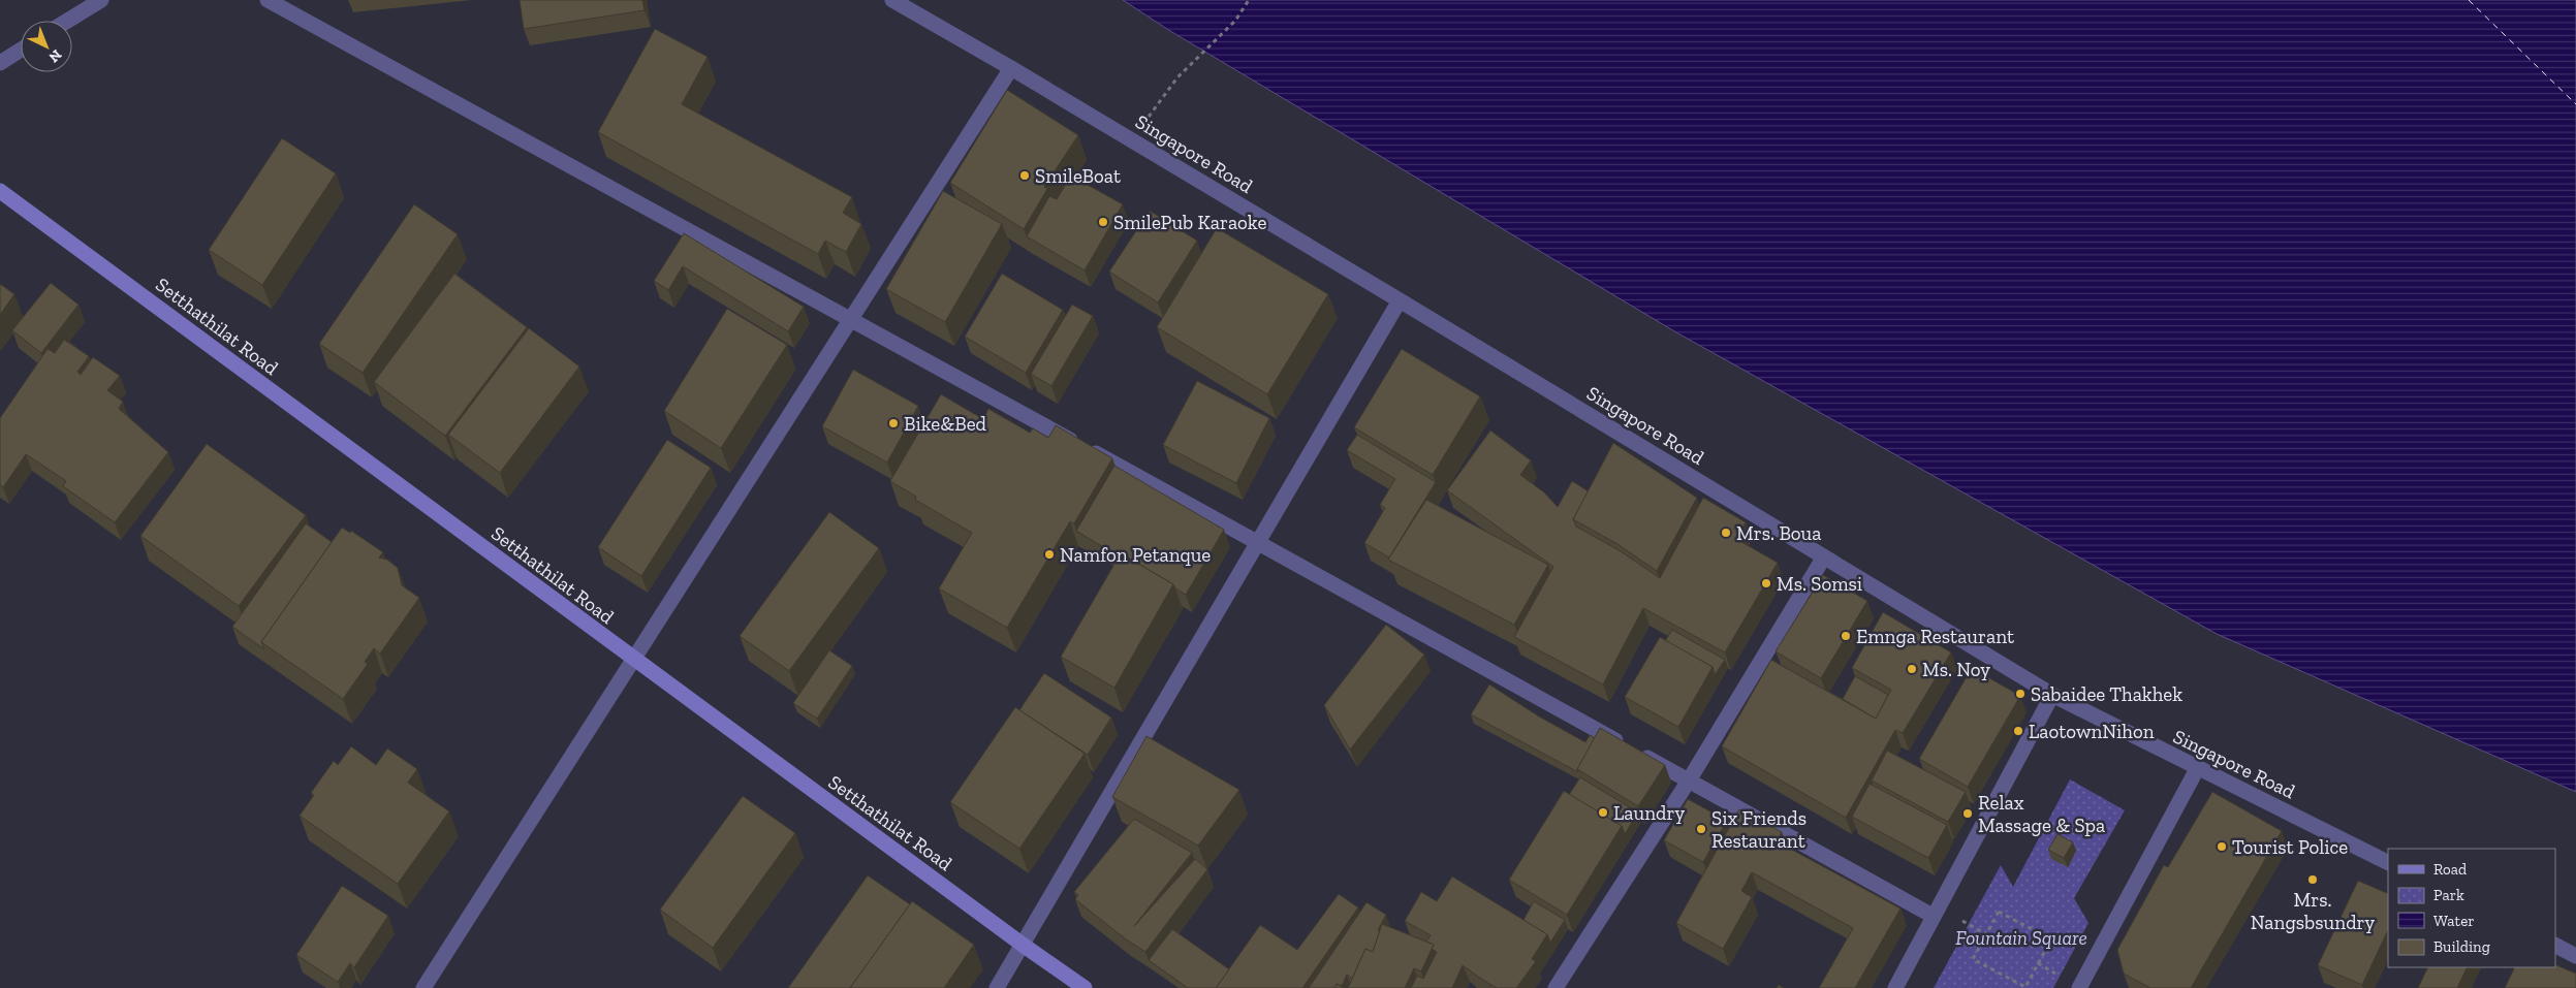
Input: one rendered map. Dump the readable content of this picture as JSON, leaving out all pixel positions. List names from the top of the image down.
{
  "streets": {
    "street": ["Singapore Road", "Setthathilat Road"]
  },
  "parks": ["Fountain Square"],
  "places": [
    "SmileBoat",
    "SmilePub Karaoke",
    "Bike&Bed",
    "Mrs. Boua",
    "Namfon Petanque",
    "Ms. Somsi",
    "Emnga Restaurant",
    "Ms. Noy",
    "Sabaidee Thakhek",
    "LaotownNihon",
    "Laundry",
    "Relax Massage & Spa",
    "Six Friends Restaurant",
    "Tourist Police",
    "Mrs. Nangsbsundry"
  ],
  "legend": [
    "Road",
    "Park",
    "Water",
    "Building"
  ],
  "north": "bottom right"
}
